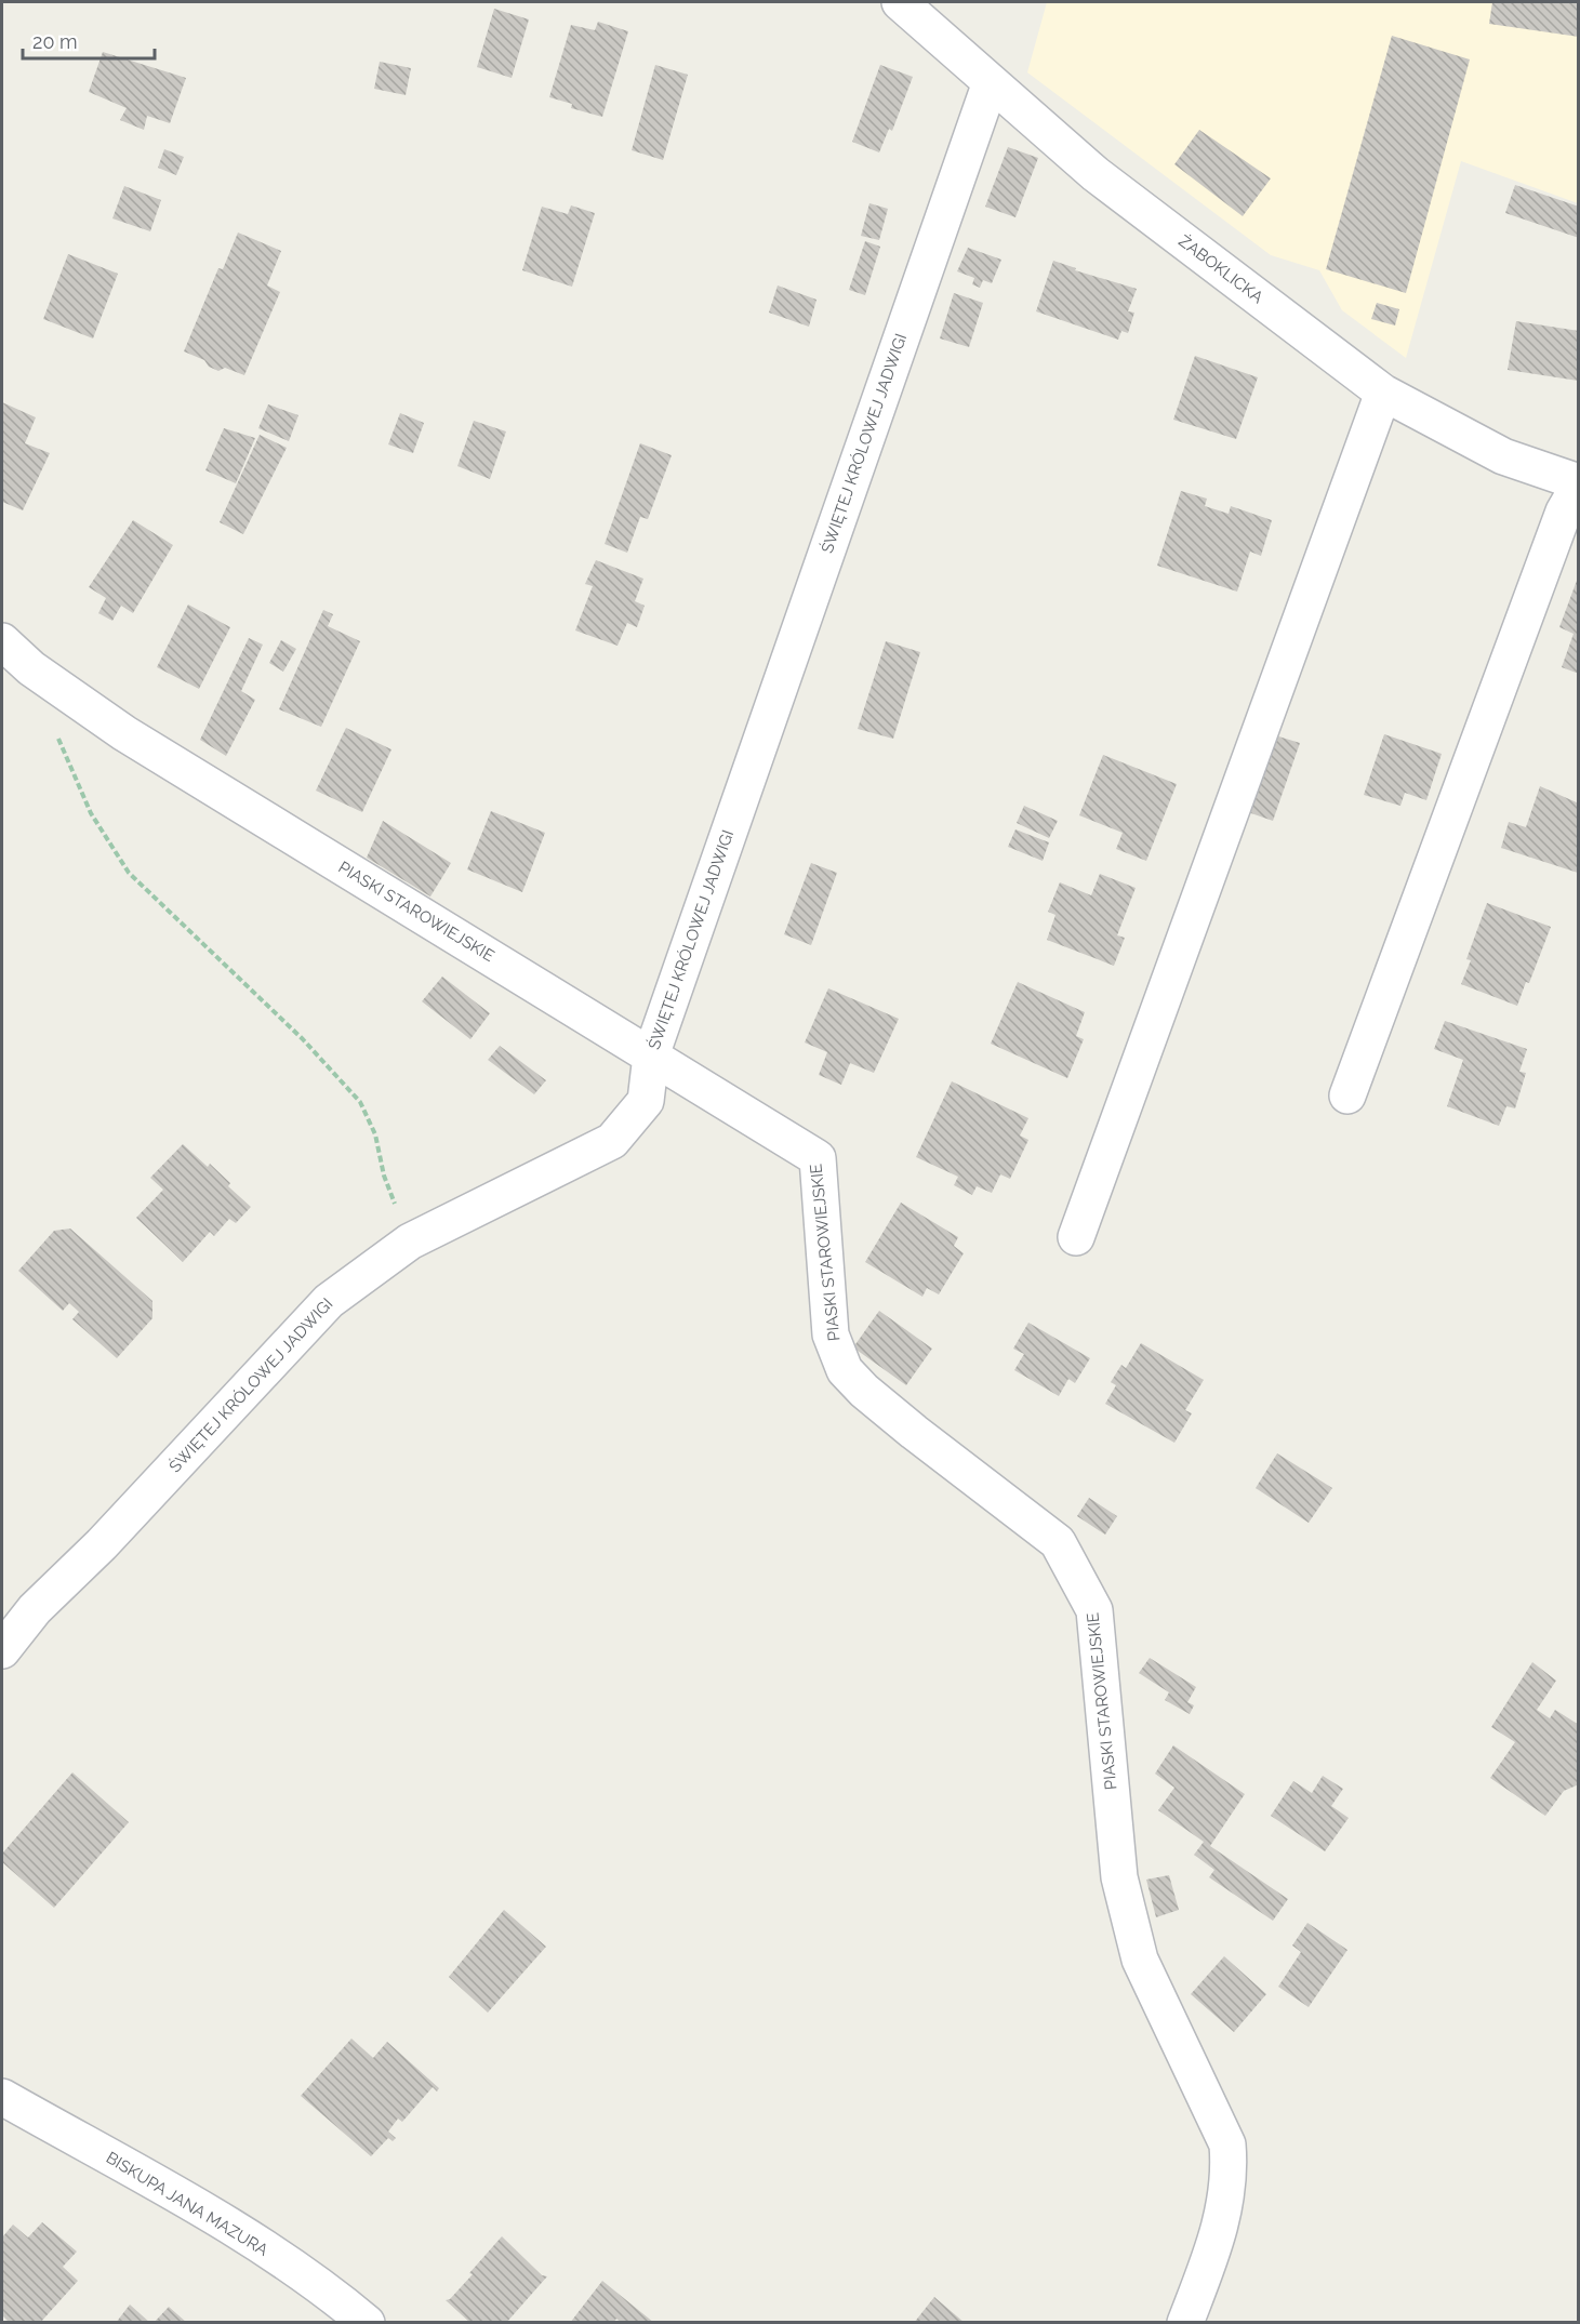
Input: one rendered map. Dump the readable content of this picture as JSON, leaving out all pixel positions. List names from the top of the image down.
{
  "streets": {
    "street": [
      "ŻABOKLICKA",
      "ŚWIĘTEJ KRÓLOWEJ JADWIGI",
      "PIASKI STAROWIEJSKIE",
      "BISKUPA JANA MAZURA"
    ]
  },
  "crossings": [
    ["ŻABOKLICKA", "ŚWIĘTEJ KRÓLOWEJ JADWIGI"],
    ["ŚWIĘTEJ KRÓLOWEJ JADWIGI", "PIASKI STAROWIEJSKIE"]
  ],
  "scale_bar": "20 m"
}
